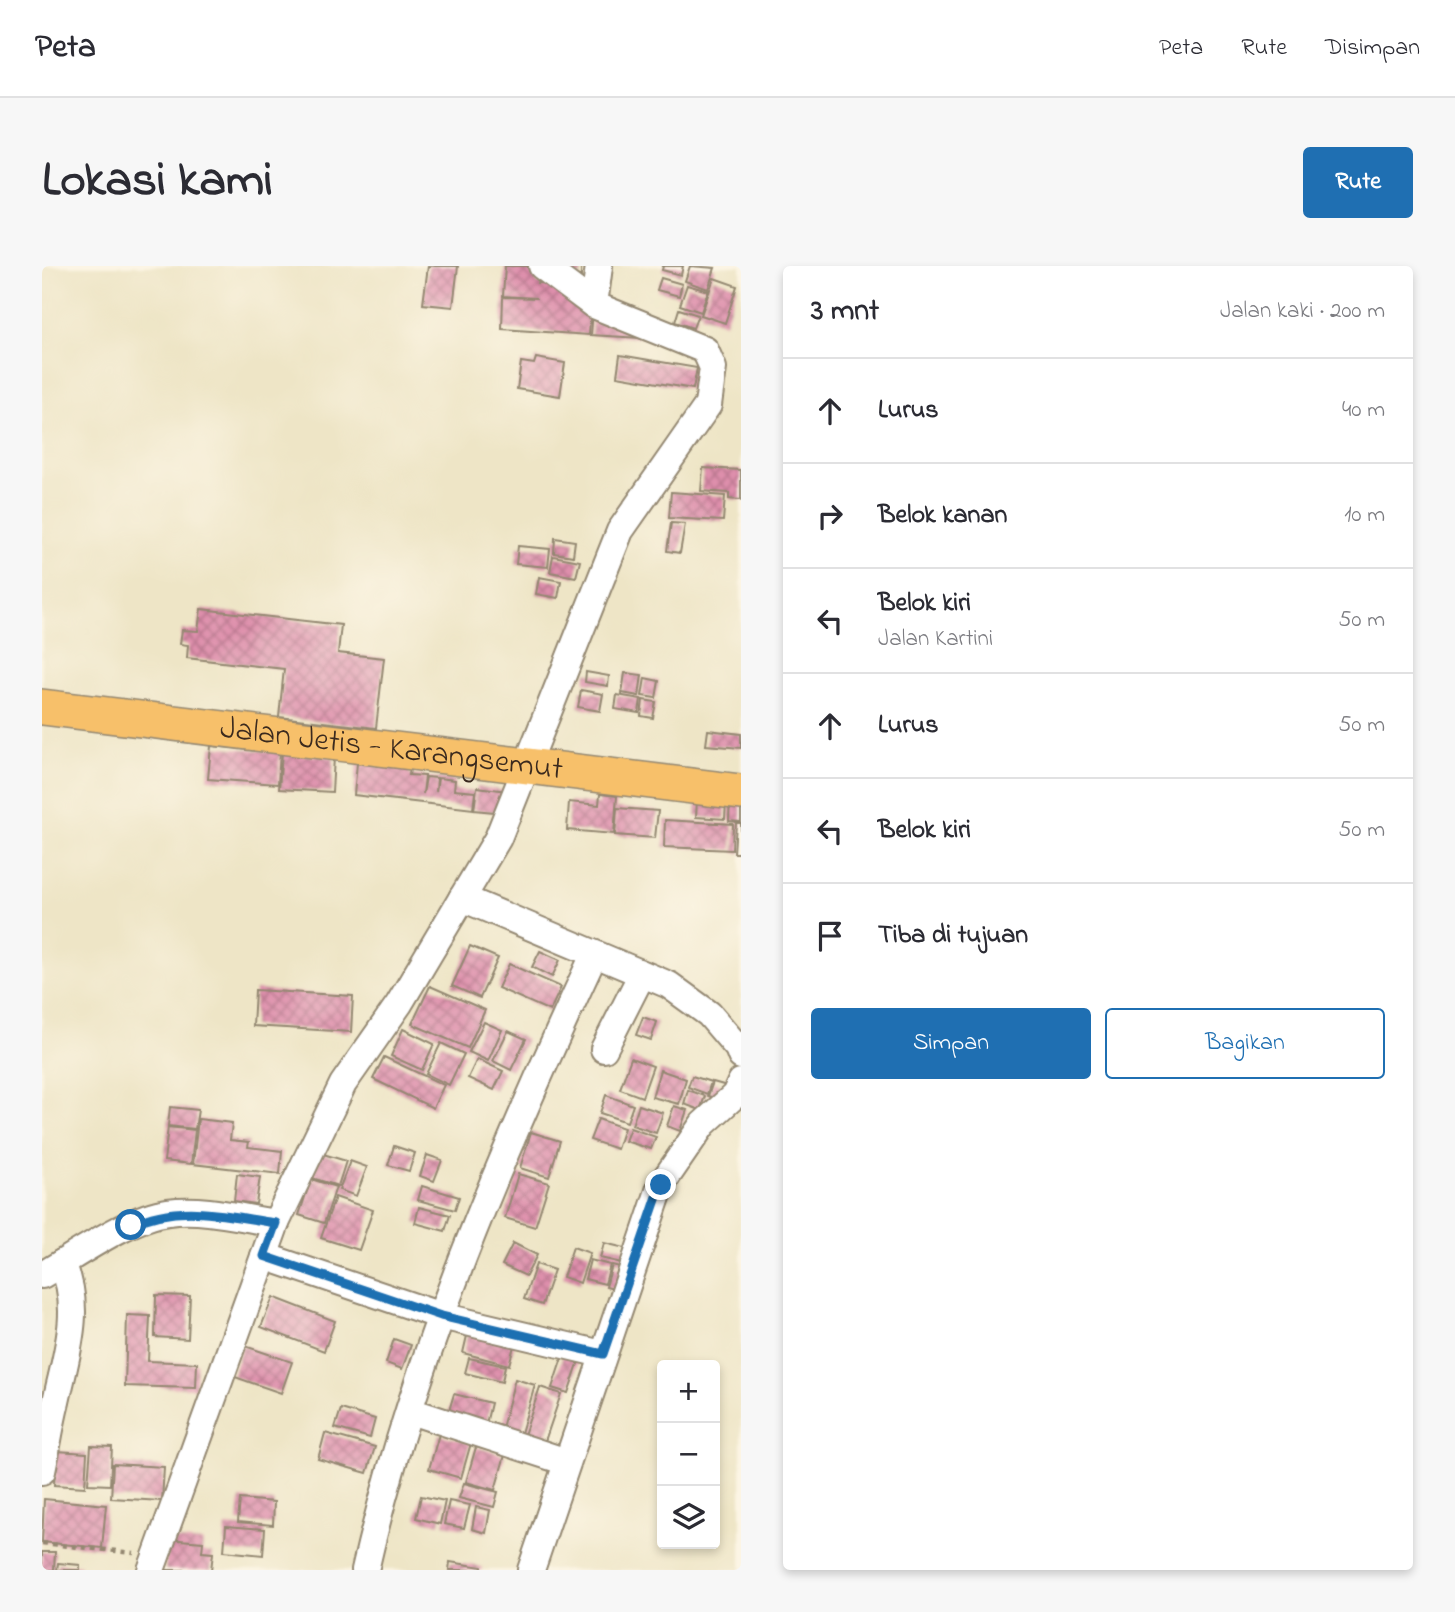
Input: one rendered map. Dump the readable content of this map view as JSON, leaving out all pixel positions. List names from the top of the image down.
{
  "streets": {
    "main road": ["Jalan Jetis - Karangsemut"]
  },
  "page": {
    "header": "Peta",
    "nav": ["Peta", "Rute", "Disimpan"],
    "title": "Lokasi kami",
    "buttons": [
      "Rute",
      ["Simpan", "Bagikan"]
    ],
    "heading": ["3 mnt", "Jalan kaki · 200 m"],
    "list": [
      ["Lurus", "40 m"],
      ["Belok kanan", "10 m"],
      ["Belok kiri", "Jalan Kartini", "50 m"],
      ["Lurus", "50 m"],
      ["Belok kiri", "50 m"],
      "Tiba di tujuan"
    ],
    "map_buttons": ["+", "−"]
  }
}
